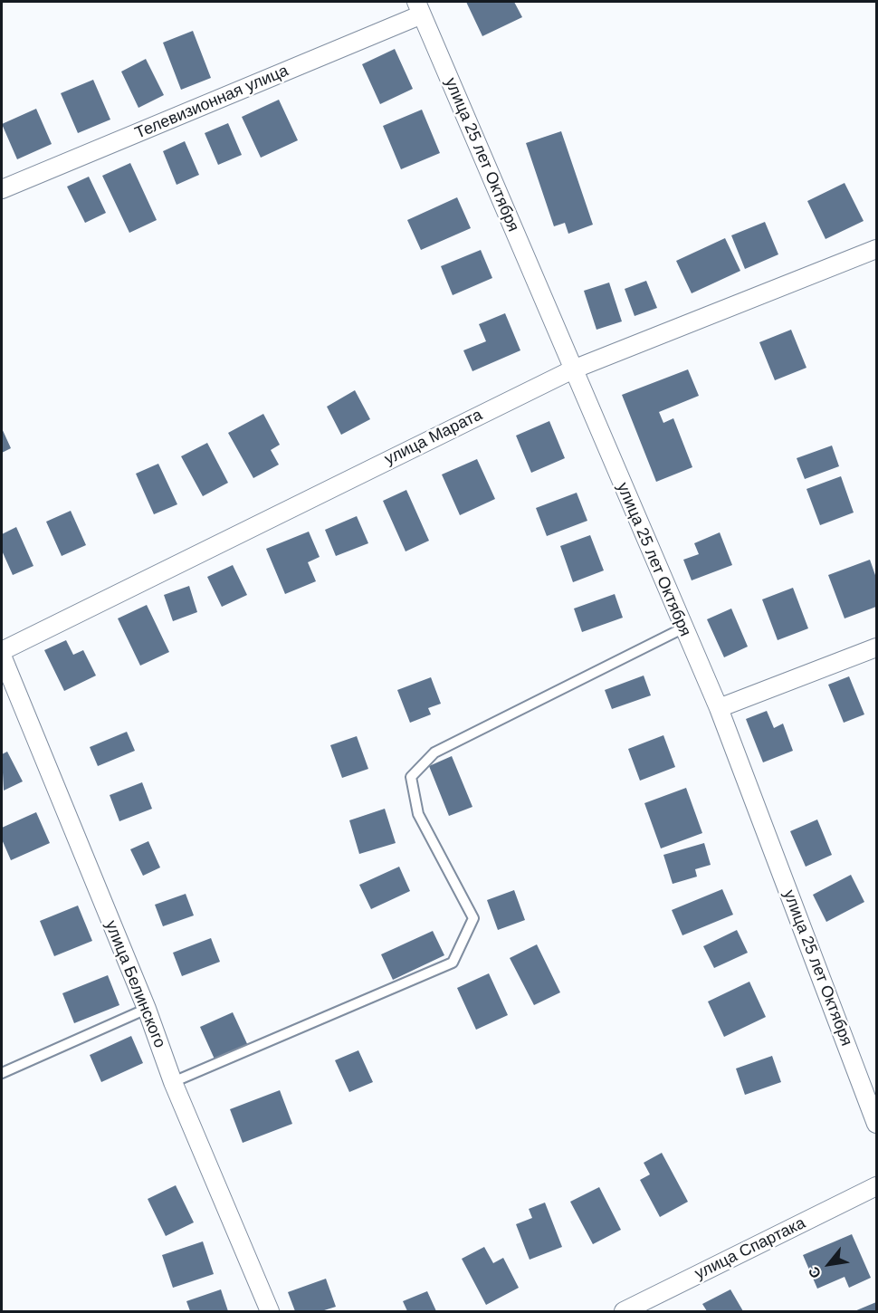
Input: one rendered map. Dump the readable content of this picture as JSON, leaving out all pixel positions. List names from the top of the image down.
{
  "streets": {
    "street": [
      "Телевизионная улица",
      "улица 25 лет Октября",
      "улица Марата",
      "улица Белинского",
      "улица Спартака"
    ]
  },
  "crossings": [
    ["Телевизионная улица", "улица 25 лет Октября"],
    ["улица 25 лет Октября", "улица Марата"]
  ],
  "north": "bottom left"
}
